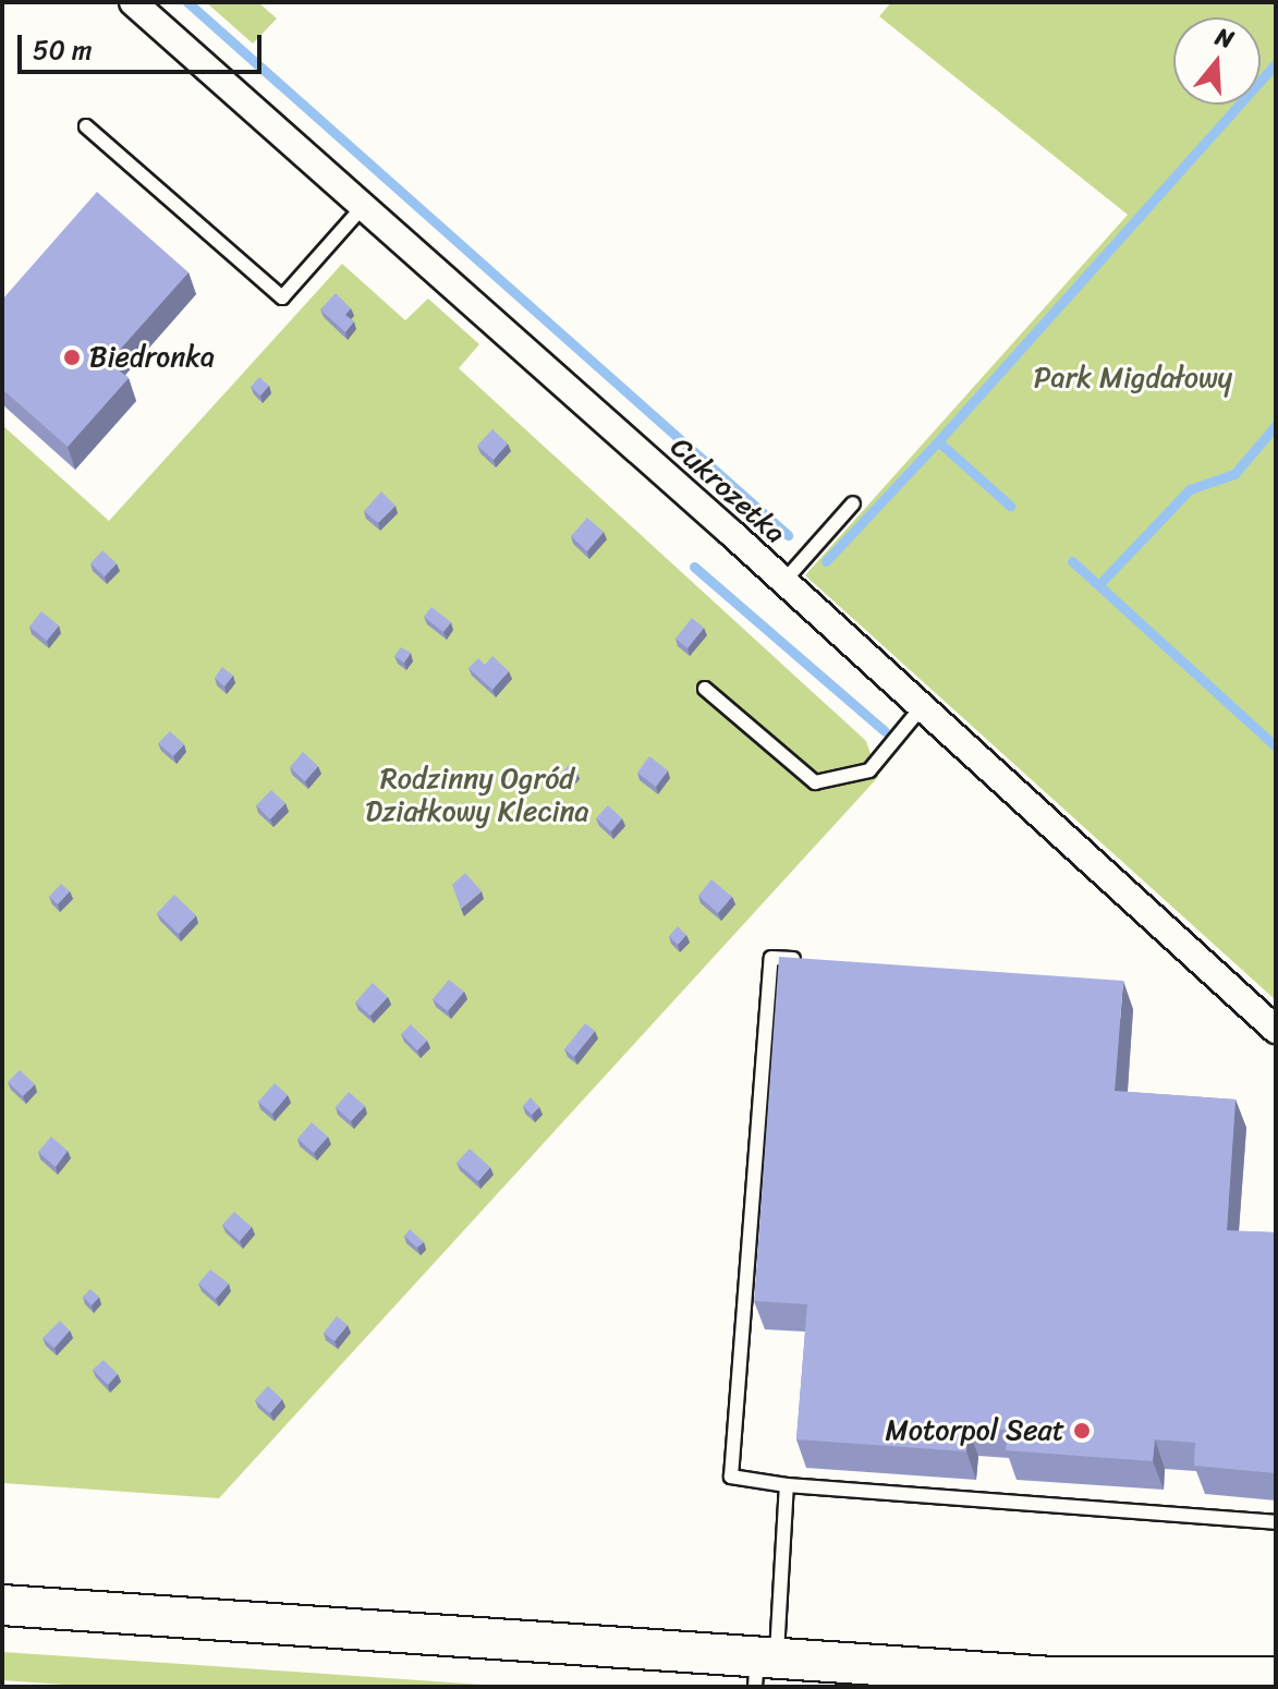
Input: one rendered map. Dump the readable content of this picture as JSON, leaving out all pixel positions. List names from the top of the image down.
{
  "streets": {
    "street": ["Cukrozetka"]
  },
  "parks": ["Park Migdałowy", "Rodzinny Ogród Działkowy Klecina"],
  "places": ["Biedronka", "Motorpol Seat"],
  "scale_bar": "50 m",
  "north": "top"
}
